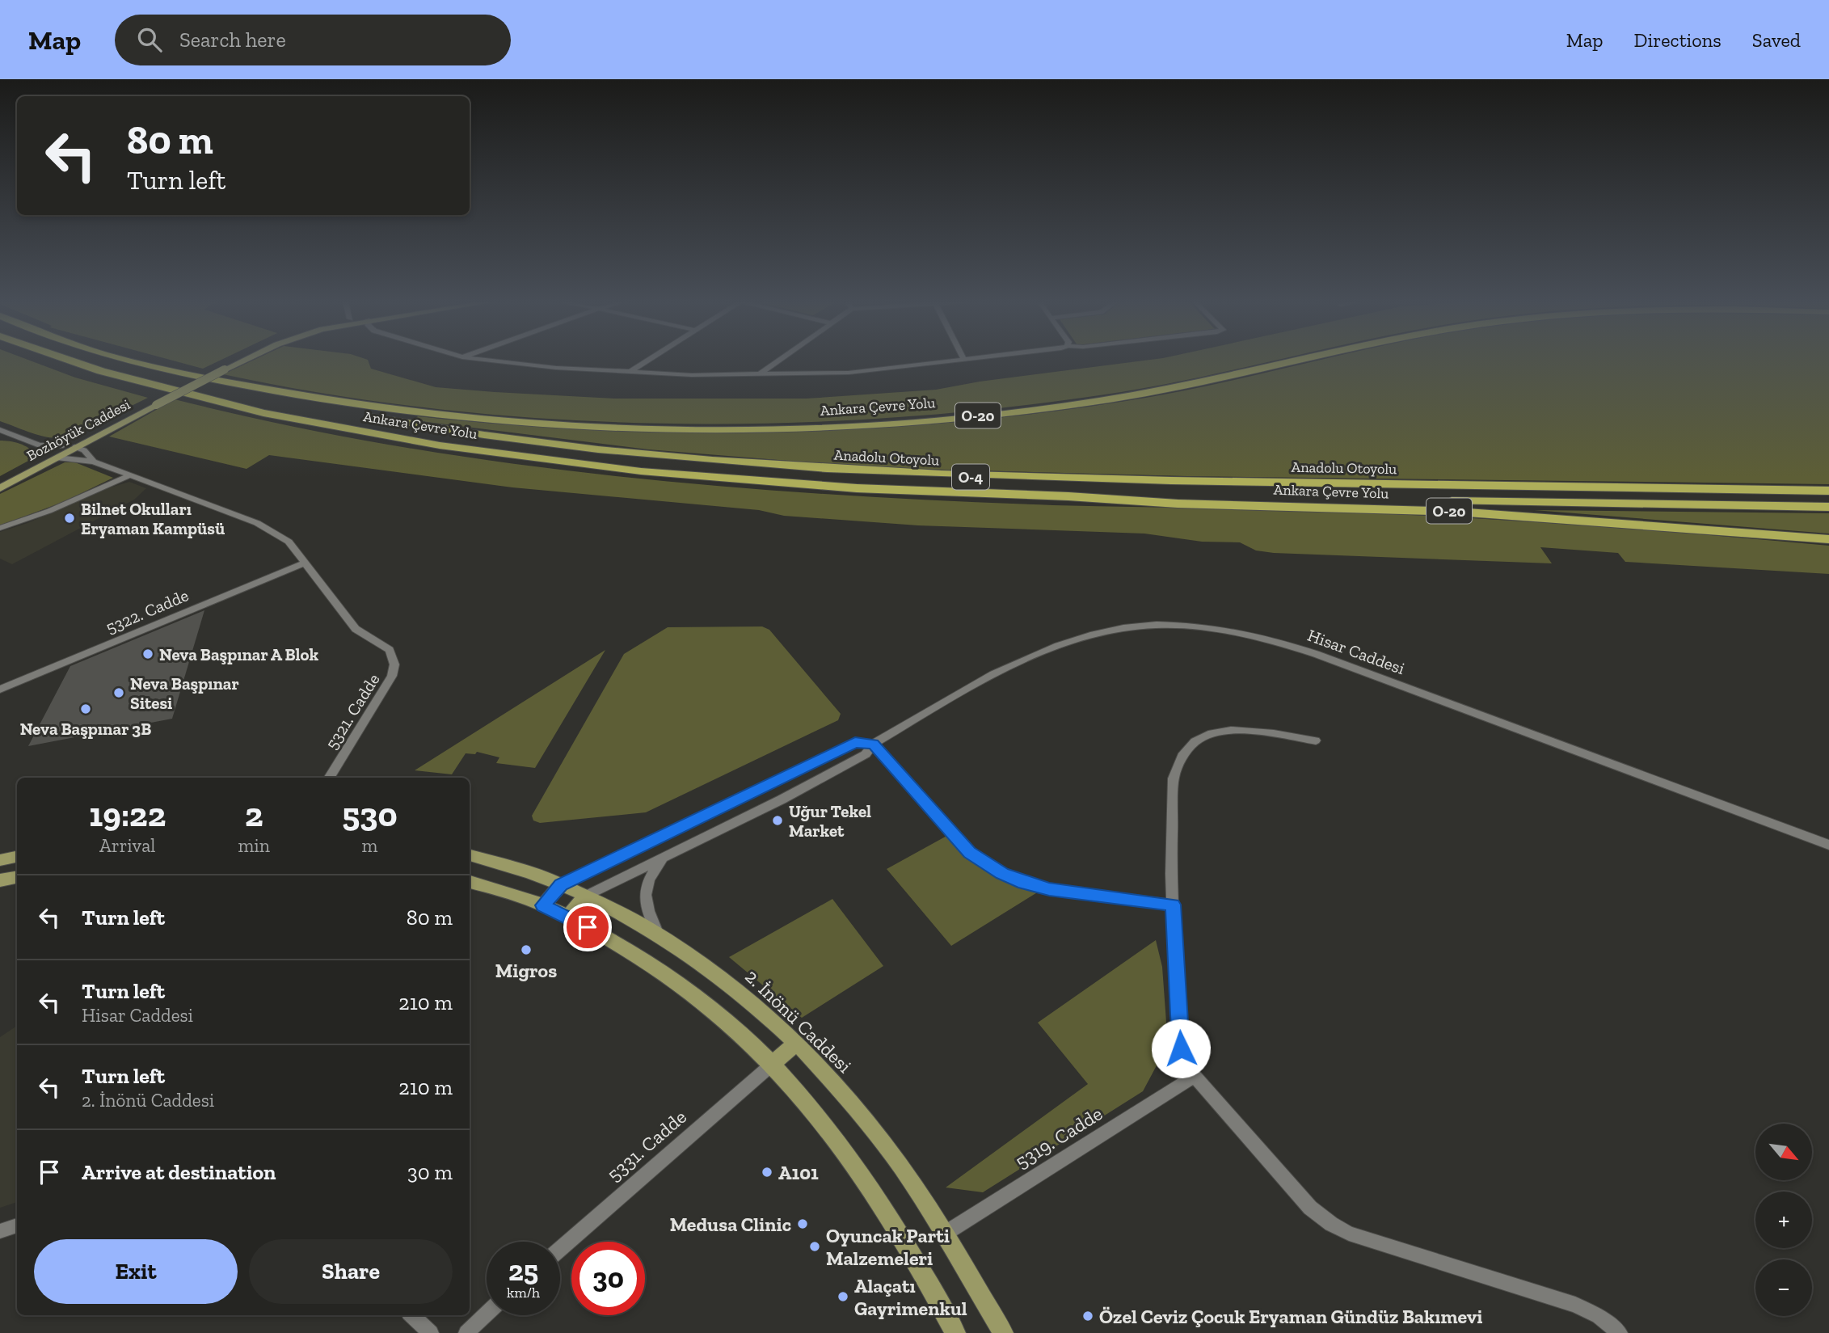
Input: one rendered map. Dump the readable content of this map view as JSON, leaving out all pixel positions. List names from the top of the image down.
{
  "streets": {
    "highway": [
      "Ankara Çevre Yolu",
      "O-20",
      "Anadolu Otoyolu",
      "O-4"
    ],
    "main road": ["Bozhöyük Caddesi", "2. İnönü Caddesi"],
    "street": [
      "5322. Cadde",
      "Hisar Caddesi",
      "5321. Cadde",
      "5319. Cadde",
      "5331. Cadde"
    ]
  },
  "crossings": [
    ["Ankara Çevre Yolu", "Anadolu Otoyolu"],
    ["5322. Cadde", "5321. Cadde"],
    ["Hisar Caddesi", "2. İnönü Caddesi"],
    ["2. İnönü Caddesi", "5319. Cadde"]
  ],
  "places": [
    "Bilnet Okulları Eryaman Kampüsü",
    "Neva Başpınar A Blok",
    "Neva Başpınar Sitesi",
    "Neva Başpınar 3B",
    "Uğur Tekel Market",
    "Migros",
    "A101",
    "Medusa Clinic",
    "Oyuncak Parti Malzemeleri",
    "Alaçatı Gayrimenkul",
    "Özel Ceviz Çocuk Eryaman Gündüz Bakımevi"
  ],
  "north": "bottom right",
  "page": {
    "header": "Map",
    "search": "Search here",
    "nav": ["Map", "Directions", "Saved"],
    "turn": ["80 m", "Turn left"],
    "eta": [
      "19:22",
      "Arrival",
      "2",
      "min",
      "530",
      "m"
    ],
    "list": [
      {
        "name": "Turn left",
        "value": "80 m"
      },
      {
        "name": "Turn left",
        "note": "Hisar Caddesi",
        "value": "210 m"
      },
      {
        "name": "Turn left",
        "note": "2. İnönü Caddesi",
        "value": "210 m"
      },
      {
        "name": "Arrive at destination",
        "value": "30 m"
      }
    ],
    "map_buttons": ["+", "−"],
    "buttons": ["Exit", "Share"],
    "speed": "25 km/h",
    "limit": "30"
  }
}
